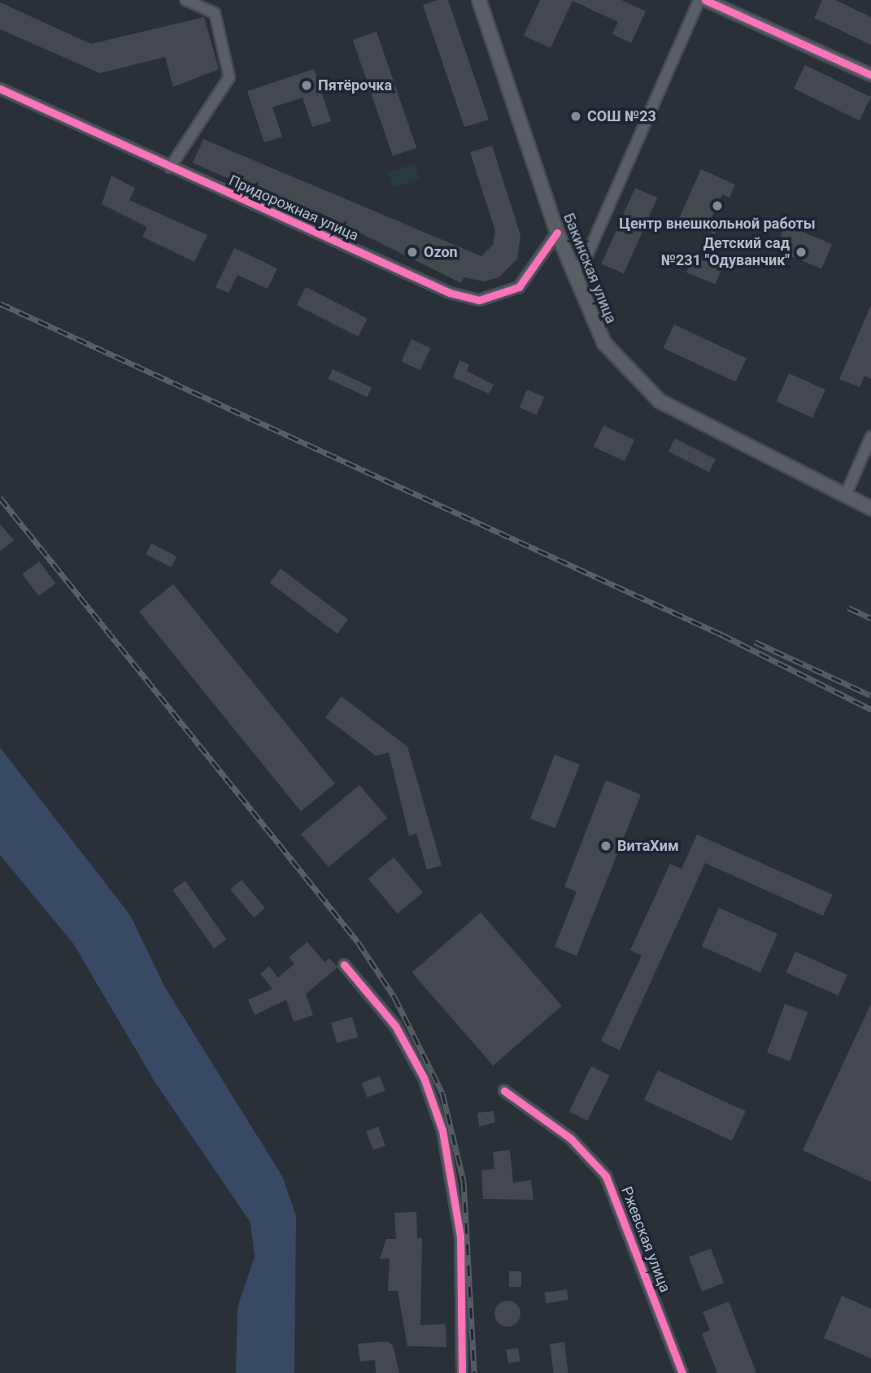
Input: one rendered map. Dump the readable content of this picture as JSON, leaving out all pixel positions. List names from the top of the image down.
{
  "streets": {
    "main road": ["Бакинская улица"],
    "street": ["Придорожная улица", "Ржевская улица"]
  },
  "crossings": [
    ["Придорожная улица", "Бакинская улица"]
  ],
  "places": [
    "Пятёрочка",
    "СОШ №23",
    "Центр внешкольной работы",
    "Ozon",
    "Детский сад №231 \"Одуванчик\"",
    "ВитаХим"
  ]
}
